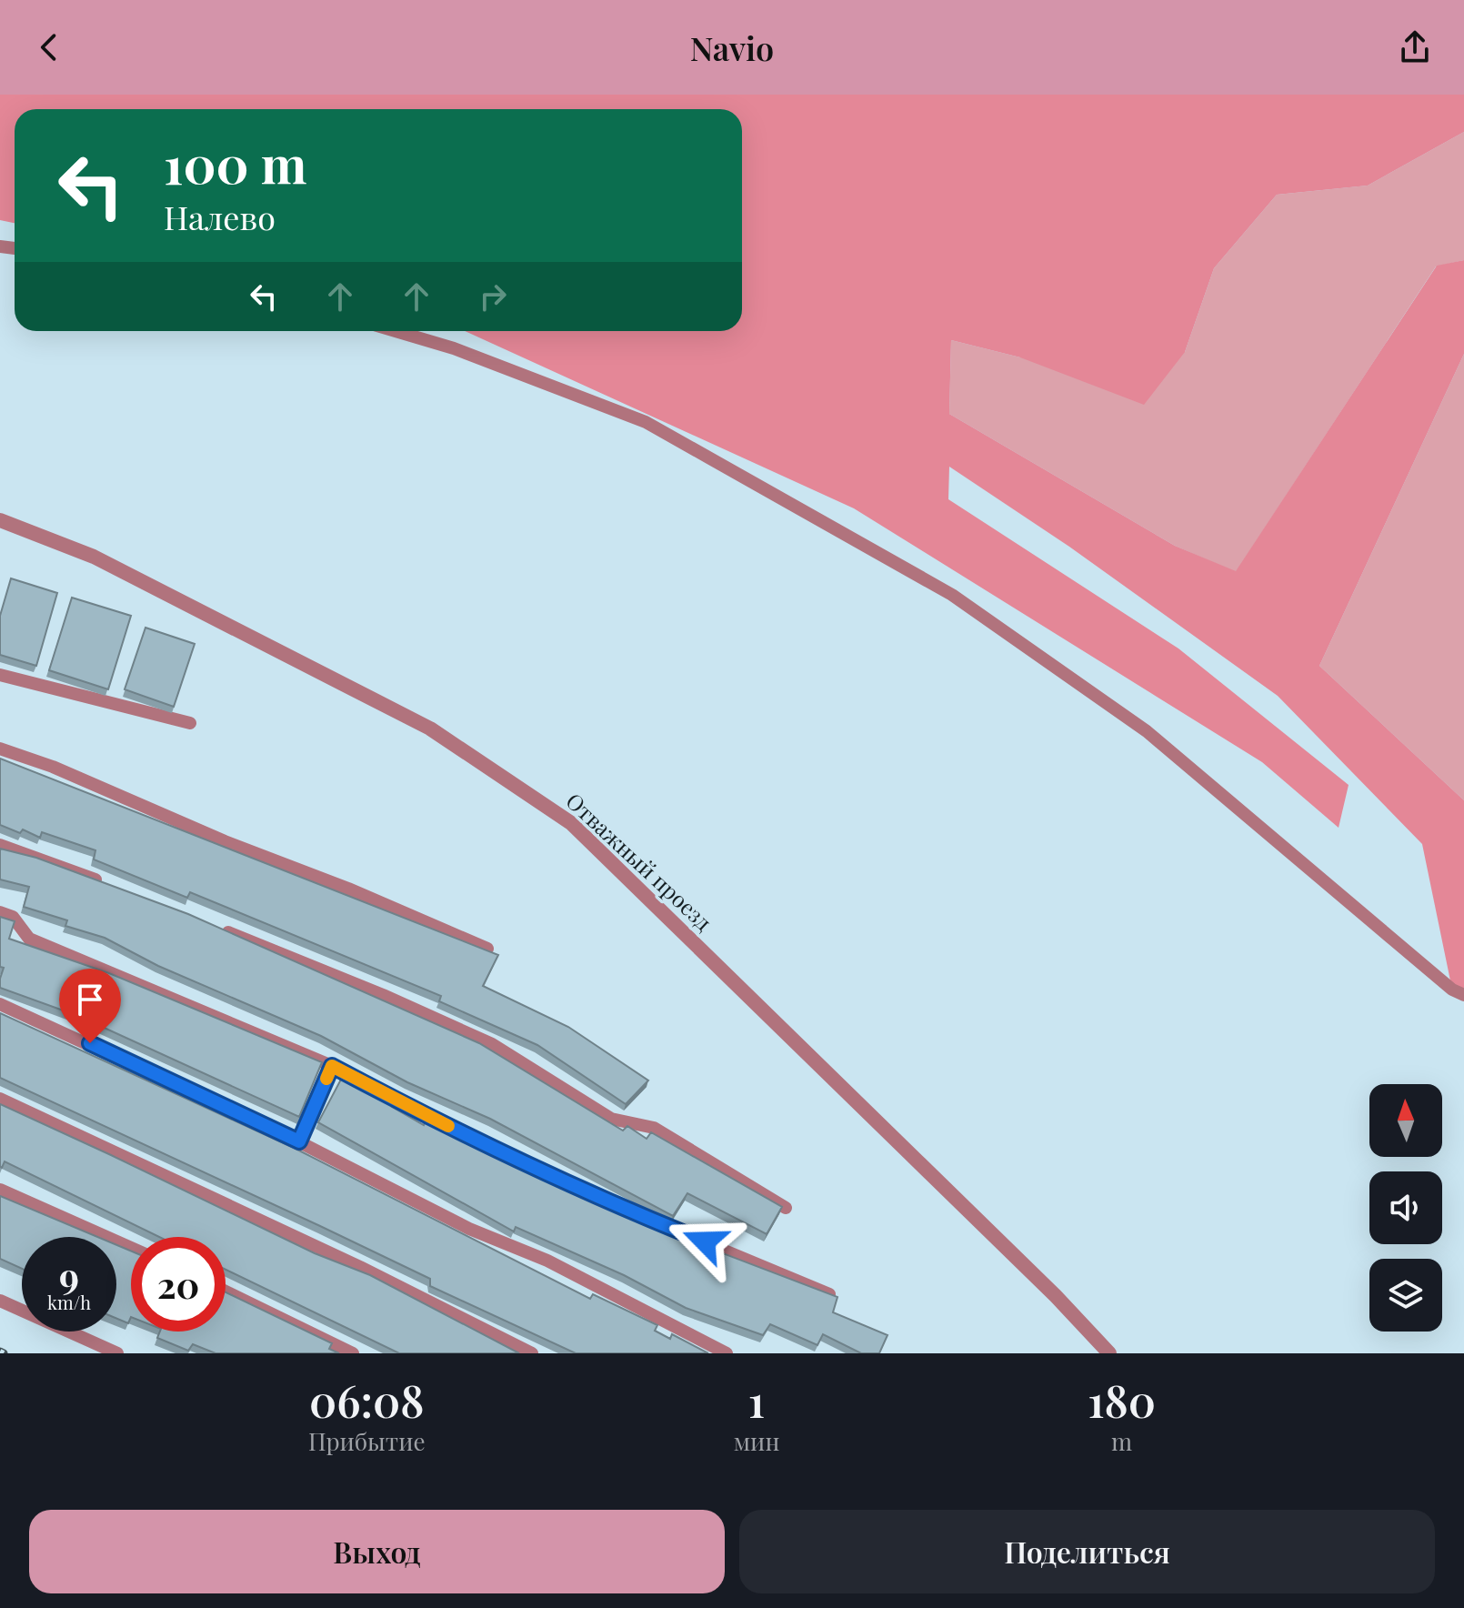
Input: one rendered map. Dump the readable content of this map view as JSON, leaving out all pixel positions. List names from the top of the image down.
{
  "streets": {
    "street": ["Отважный проезд"]
  },
  "north": "top",
  "page": {
    "header": "Navio",
    "turn": ["100 m", "Налево"],
    "speed": "9 km/h",
    "limit": "20",
    "eta": [
      "06:08",
      "Прибытие",
      "1",
      "мин",
      "180",
      "m"
    ],
    "buttons": ["Выход", "Поделиться"]
  }
}
